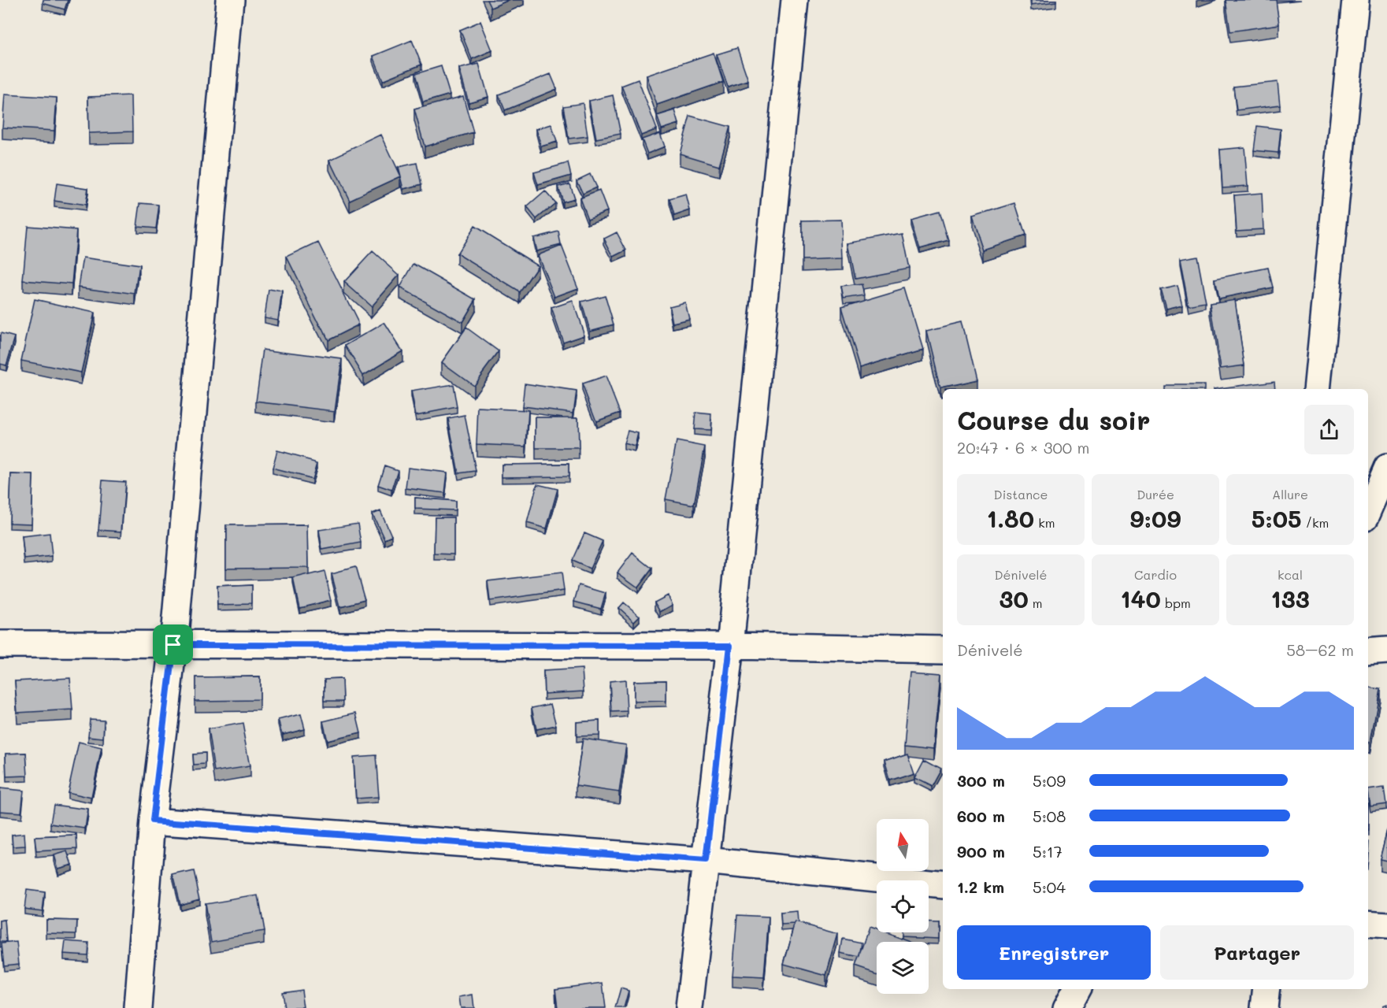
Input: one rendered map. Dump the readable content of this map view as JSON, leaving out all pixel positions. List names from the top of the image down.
{
  "north": "top",
  "page": {
    "heading": ["Course du soir", "20:47 · 6 × 300 m"],
    "stats": [
      ["Distance", "1.80 km"],
      ["Durée", "9:09"],
      ["Allure", "5:05 /km"],
      ["Dénivelé", "30 m"],
      ["Cardio", "140 bpm"],
      ["kcal", "133"]
    ],
    "chart": ["Dénivelé", "58–62 m"],
    "list": [
      {
        "name": "300 m",
        "note": "5:09"
      },
      {
        "name": "600 m",
        "note": "5:08"
      },
      {
        "name": "900 m",
        "note": "5:17"
      },
      {
        "name": "1.2 km",
        "note": "5:04"
      }
    ],
    "buttons": ["Enregistrer", "Partager"]
  }
}
